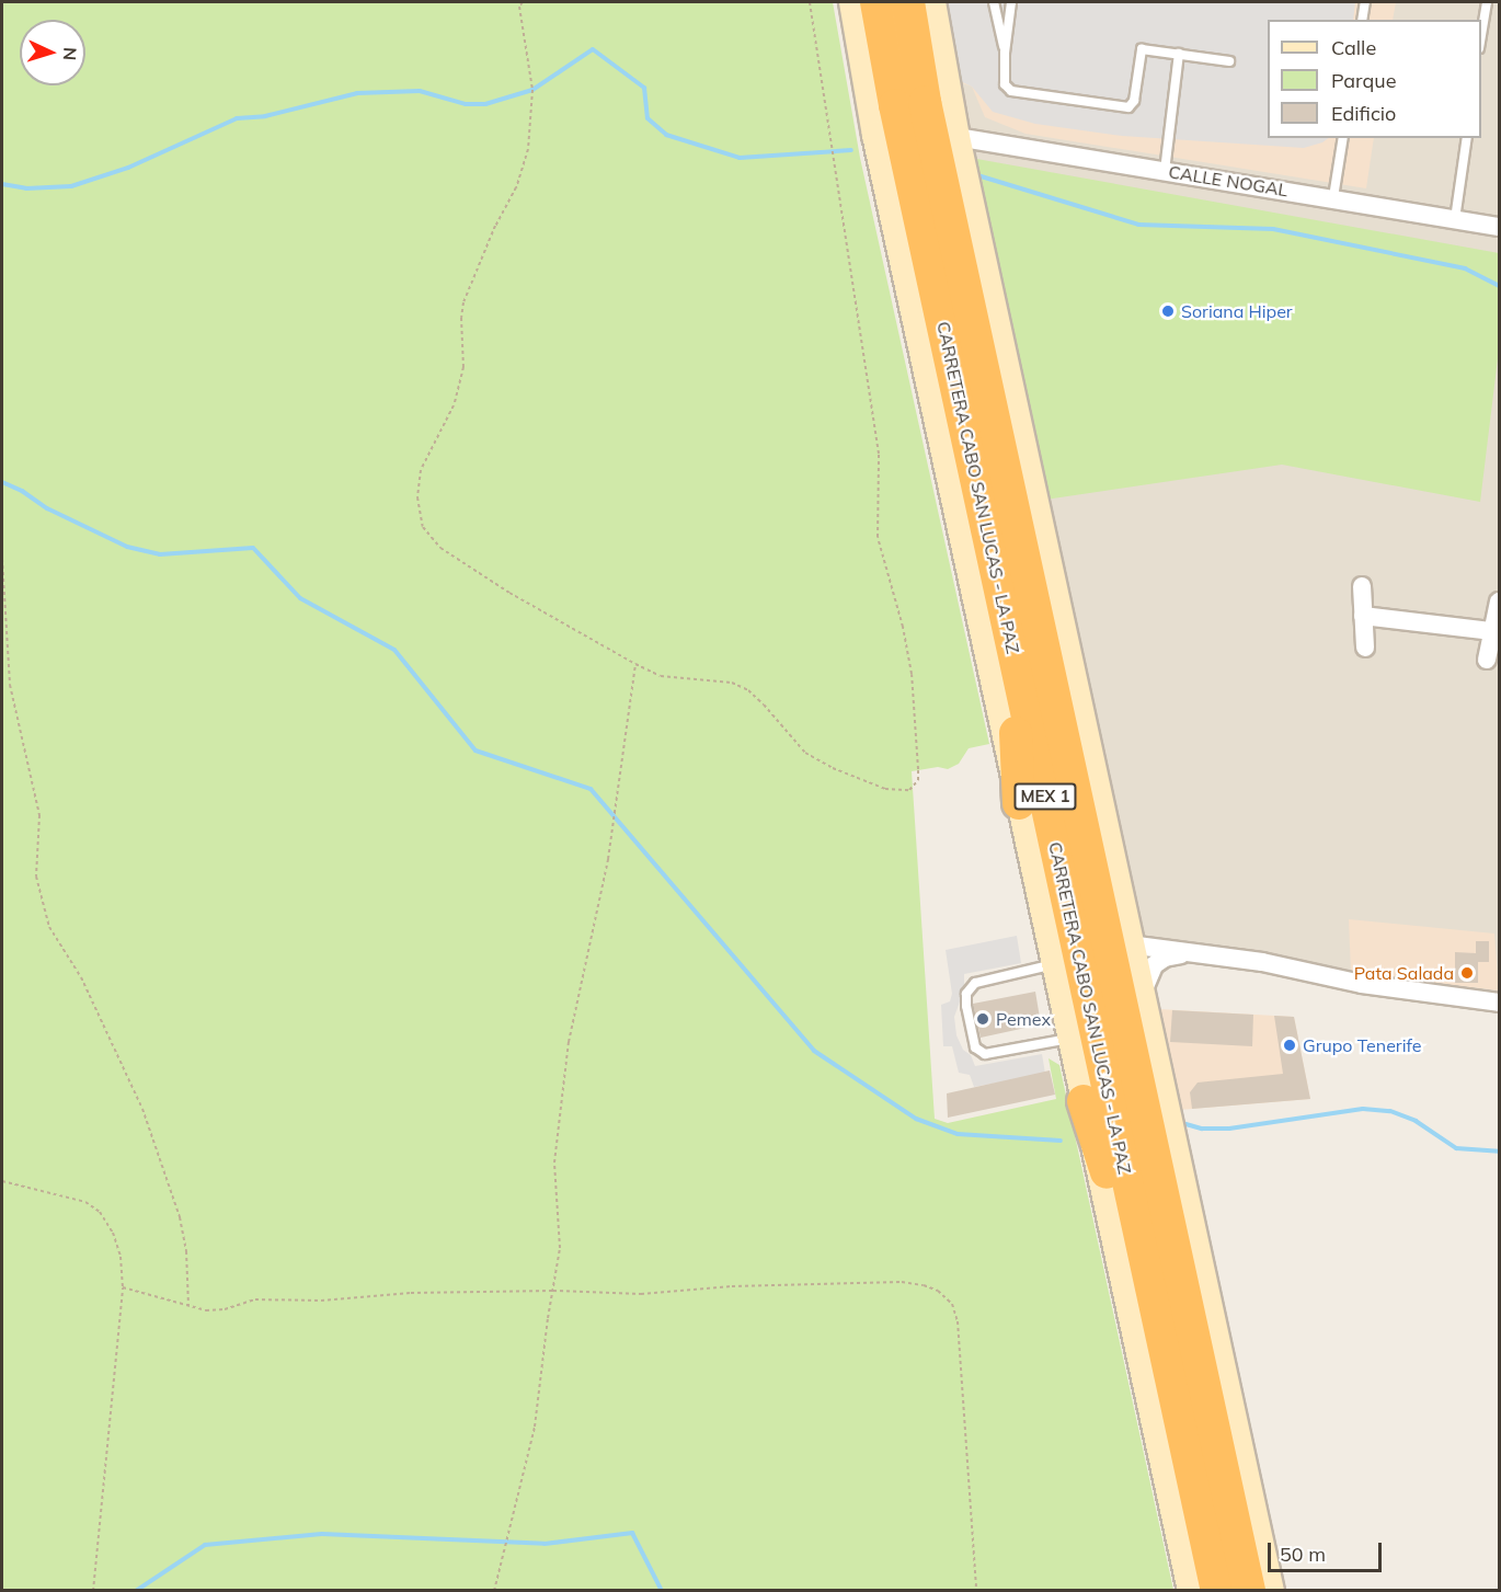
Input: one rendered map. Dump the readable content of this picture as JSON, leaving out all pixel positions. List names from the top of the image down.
{
  "streets": {
    "highway": ["CARRETERA CABO SAN LUCAS - LA PAZ", "MEX 1"],
    "street": ["CALLE NOGAL"]
  },
  "places": [
    "Soriana Hiper",
    "Pata Salada",
    "Pemex",
    "Grupo Tenerife"
  ],
  "legend": ["Calle", "Parque", "Edificio"],
  "scale_bar": "50 m",
  "north": "right"
}
